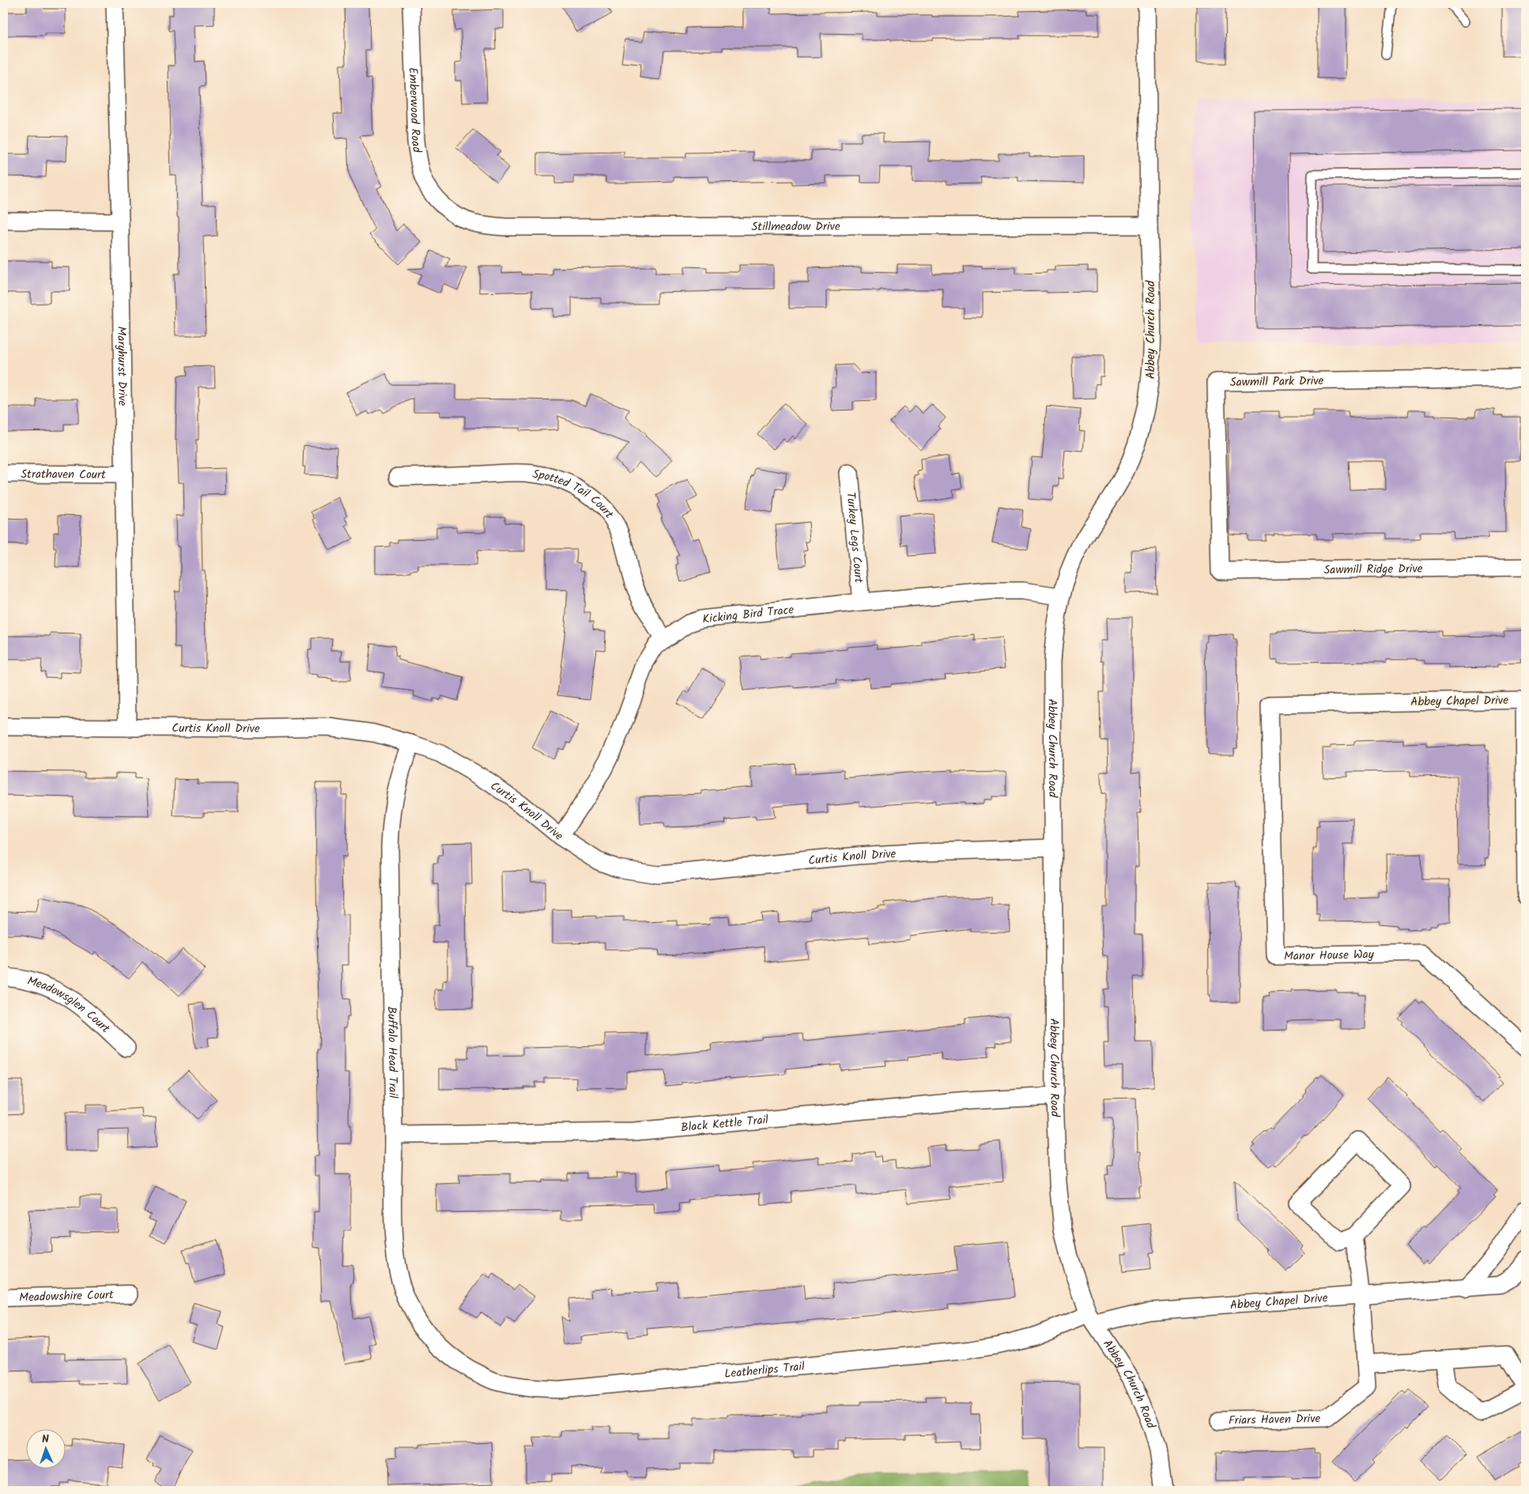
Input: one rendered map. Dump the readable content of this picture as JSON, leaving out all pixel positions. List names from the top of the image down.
{
  "streets": {
    "street": [
      "Emberwood Road",
      "Stillmeadow Drive",
      "Abbey Church Road",
      "Maryhurst Drive",
      "Sawmill Park Drive",
      "Strathaven Court",
      "Spotted Tail Court",
      "Turkey Legs Court",
      "Sawmill Ridge Drive",
      "Kicking Bird Trace",
      "Abbey Chapel Drive",
      "Curtis Knoll Drive",
      "Manor House Way",
      "Meadowsglen Court",
      "Buffalo Head Trail",
      "Black Kettle Trail",
      "Meadowshire Court",
      "Leatherlips Trail",
      "Friars Haven Drive"
    ]
  },
  "crossings": [
    ["Emberwood Road", "Stillmeadow Drive"],
    ["Stillmeadow Drive", "Abbey Church Road"],
    ["Abbey Church Road", "Kicking Bird Trace"],
    ["Abbey Church Road", "Abbey Chapel Drive"],
    ["Abbey Church Road", "Curtis Knoll Drive"],
    ["Abbey Church Road", "Black Kettle Trail"],
    ["Abbey Church Road", "Leatherlips Trail"],
    ["Maryhurst Drive", "Strathaven Court"],
    ["Maryhurst Drive", "Curtis Knoll Drive"],
    ["Sawmill Park Drive", "Sawmill Ridge Drive"],
    ["Spotted Tail Court", "Kicking Bird Trace"],
    ["Turkey Legs Court", "Kicking Bird Trace"],
    ["Kicking Bird Trace", "Curtis Knoll Drive"],
    ["Abbey Chapel Drive", "Manor House Way"],
    ["Abbey Chapel Drive", "Leatherlips Trail"],
    ["Abbey Chapel Drive", "Friars Haven Drive"],
    ["Curtis Knoll Drive", "Buffalo Head Trail"],
    ["Buffalo Head Trail", "Black Kettle Trail"],
    ["Buffalo Head Trail", "Leatherlips Trail"]
  ],
  "north": "top"
}
